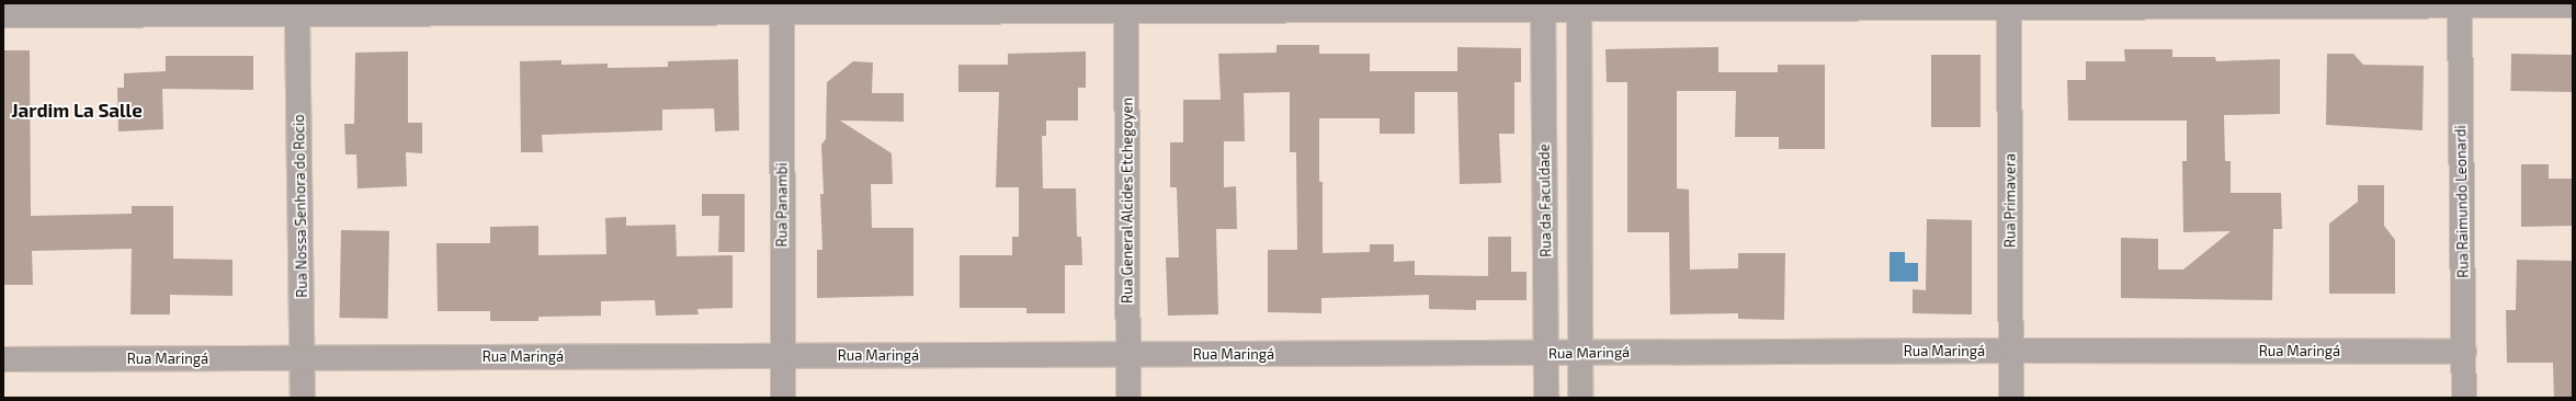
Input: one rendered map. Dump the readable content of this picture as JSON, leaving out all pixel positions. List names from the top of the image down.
{
  "streets": {
    "street": [
      "Rua General Alcides Etchegoyen",
      "Rua da Faculdade",
      "Rua Primavera",
      "Rua Raimundo Leonardi",
      "Rua Panambi",
      "Rua Nossa Senhora do Rocio",
      "Rua Maringá"
    ]
  },
  "crossings": [
    ["Rua General Alcides Etchegoyen", "Rua Maringá"],
    ["Rua da Faculdade", "Rua Maringá"],
    ["Rua Primavera", "Rua Maringá"],
    ["Rua Raimundo Leonardi", "Rua Maringá"],
    ["Rua Panambi", "Rua Maringá"],
    ["Rua Nossa Senhora do Rocio", "Rua Maringá"]
  ],
  "districts": ["Jardim La Salle"]
}
